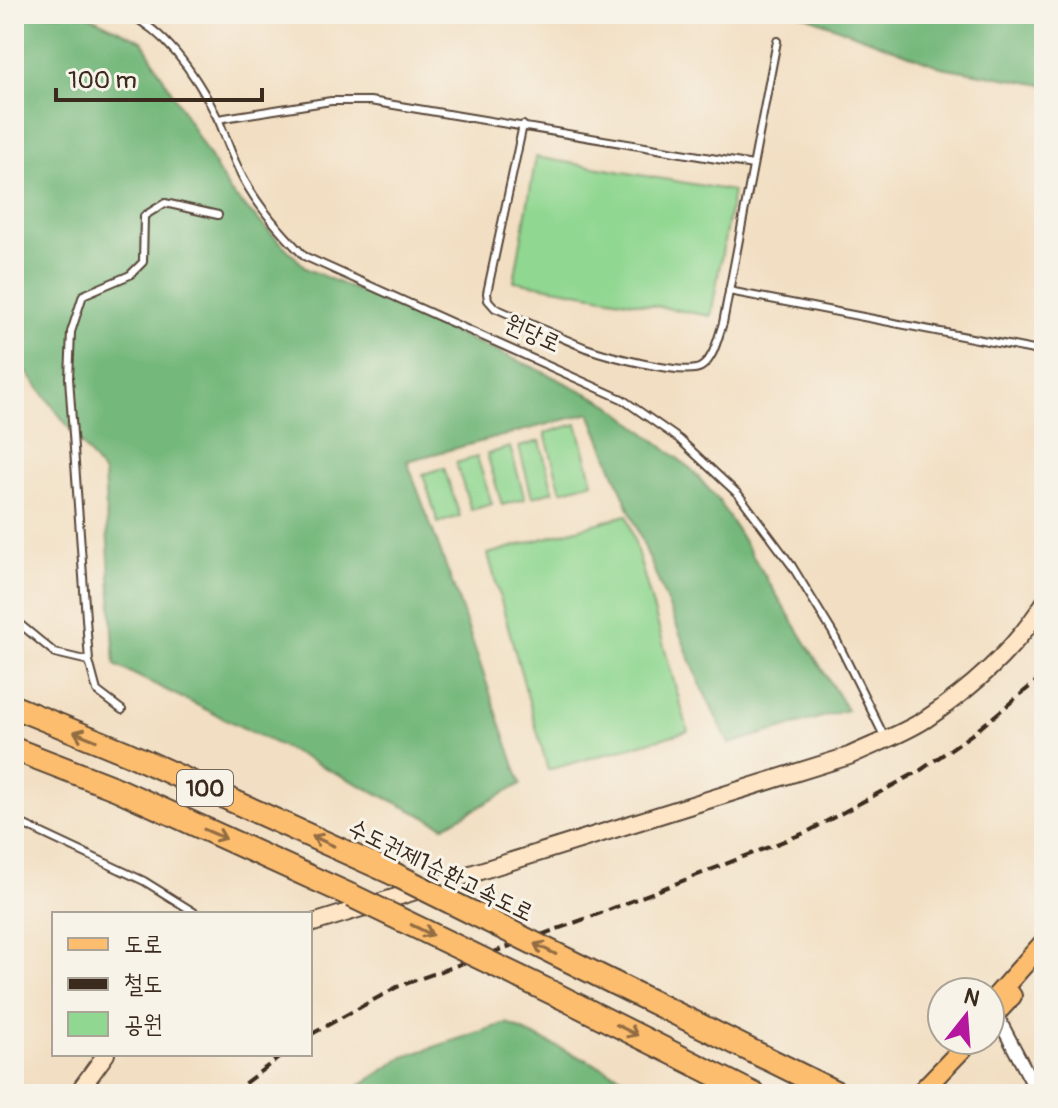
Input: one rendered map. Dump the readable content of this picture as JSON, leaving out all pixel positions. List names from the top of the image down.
{
  "streets": {
    "highway": ["100", "수도권제1순환고속도로"],
    "lane": ["원당로"]
  },
  "legend": ["도로", "철도", "공원"],
  "scale_bar": "100 m",
  "north": "top"
}
